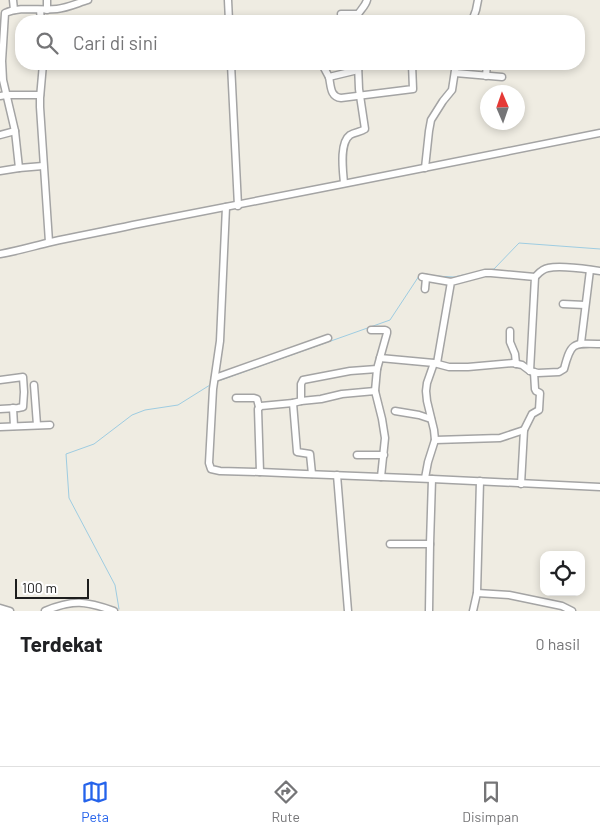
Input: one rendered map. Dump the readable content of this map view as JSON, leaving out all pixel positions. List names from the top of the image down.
{
  "scale_bar": "100 m",
  "north": "top",
  "page": {
    "search": "Cari di sini",
    "scale": "100 m",
    "heading": ["Terdekat", "0 hasil"],
    "nav": ["Peta", "Rute", "Disimpan"]
  }
}
